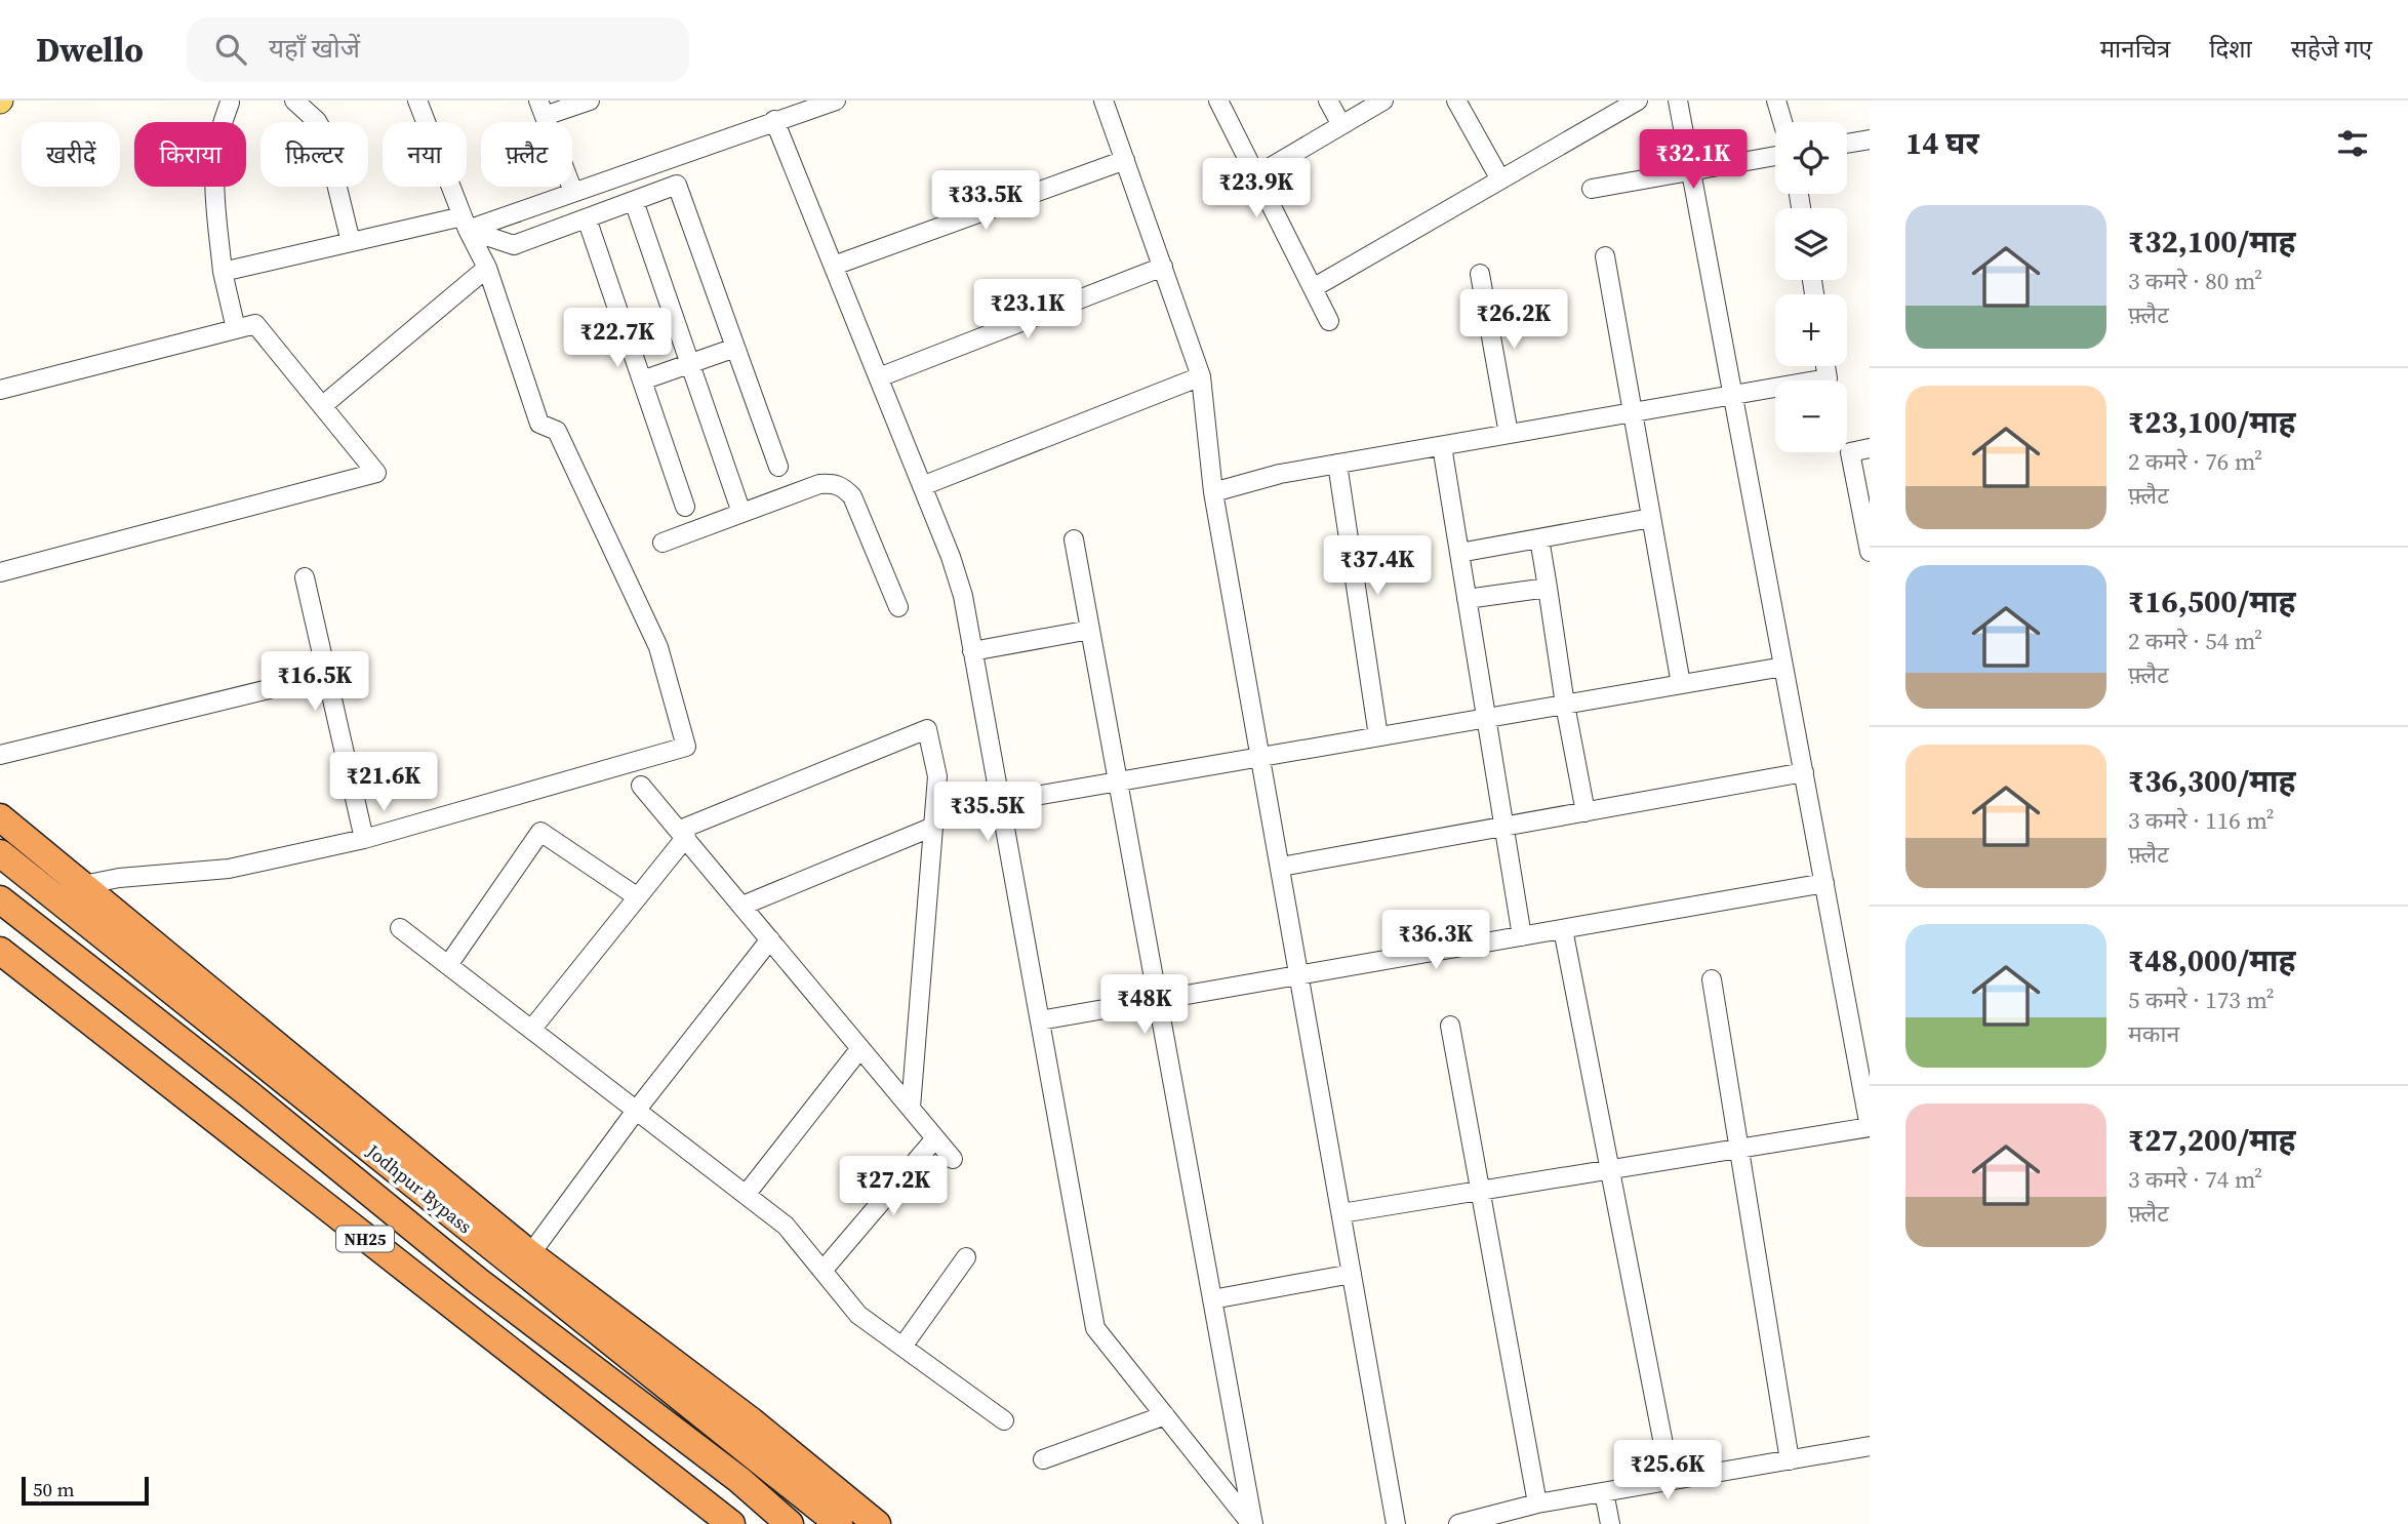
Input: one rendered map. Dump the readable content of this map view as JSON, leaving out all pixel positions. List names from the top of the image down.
{
  "streets": {
    "highway": ["Jodhpur Bypass", "NH25"]
  },
  "scale_bar": "50 m",
  "page": {
    "header": "Dwello",
    "search": "यहाँ खोजें",
    "nav": ["मानचित्र", "दिशा", "सहेजे गए"],
    "heading": "14 घर",
    "map_buttons": ["+", "−"],
    "chip": [
      "खरीदें",
      "किराया",
      "फ़िल्टर",
      "नया",
      "फ़्लैट"
    ],
    "price": [
      "₹32.1K",
      "₹23.9K",
      "₹33.5K",
      "₹23.1K",
      "₹26.2K",
      "₹22.7K",
      "₹37.4K",
      "₹16.5K",
      "₹21.6K",
      "₹35.5K",
      "₹36.3K",
      "₹48K",
      "₹27.2K",
      "₹25.6K"
    ],
    "list": [
      {
        "name": "₹32,100/माह",
        "note": "3 कमरे · 80 m² · फ़्लैट"
      },
      {
        "name": "₹23,100/माह",
        "note": "2 कमरे · 76 m² · फ़्लैट"
      },
      {
        "name": "₹16,500/माह",
        "note": "2 कमरे · 54 m² · फ़्लैट"
      },
      {
        "name": "₹36,300/माह",
        "note": "3 कमरे · 116 m² · फ़्लैट"
      },
      {
        "name": "₹48,000/माह",
        "note": "5 कमरे · 173 m² · मकान"
      },
      {
        "name": "₹27,200/माह",
        "note": "3 कमरे · 74 m² · फ़्लैट"
      }
    ],
    "scale": "50 m"
  }
}
